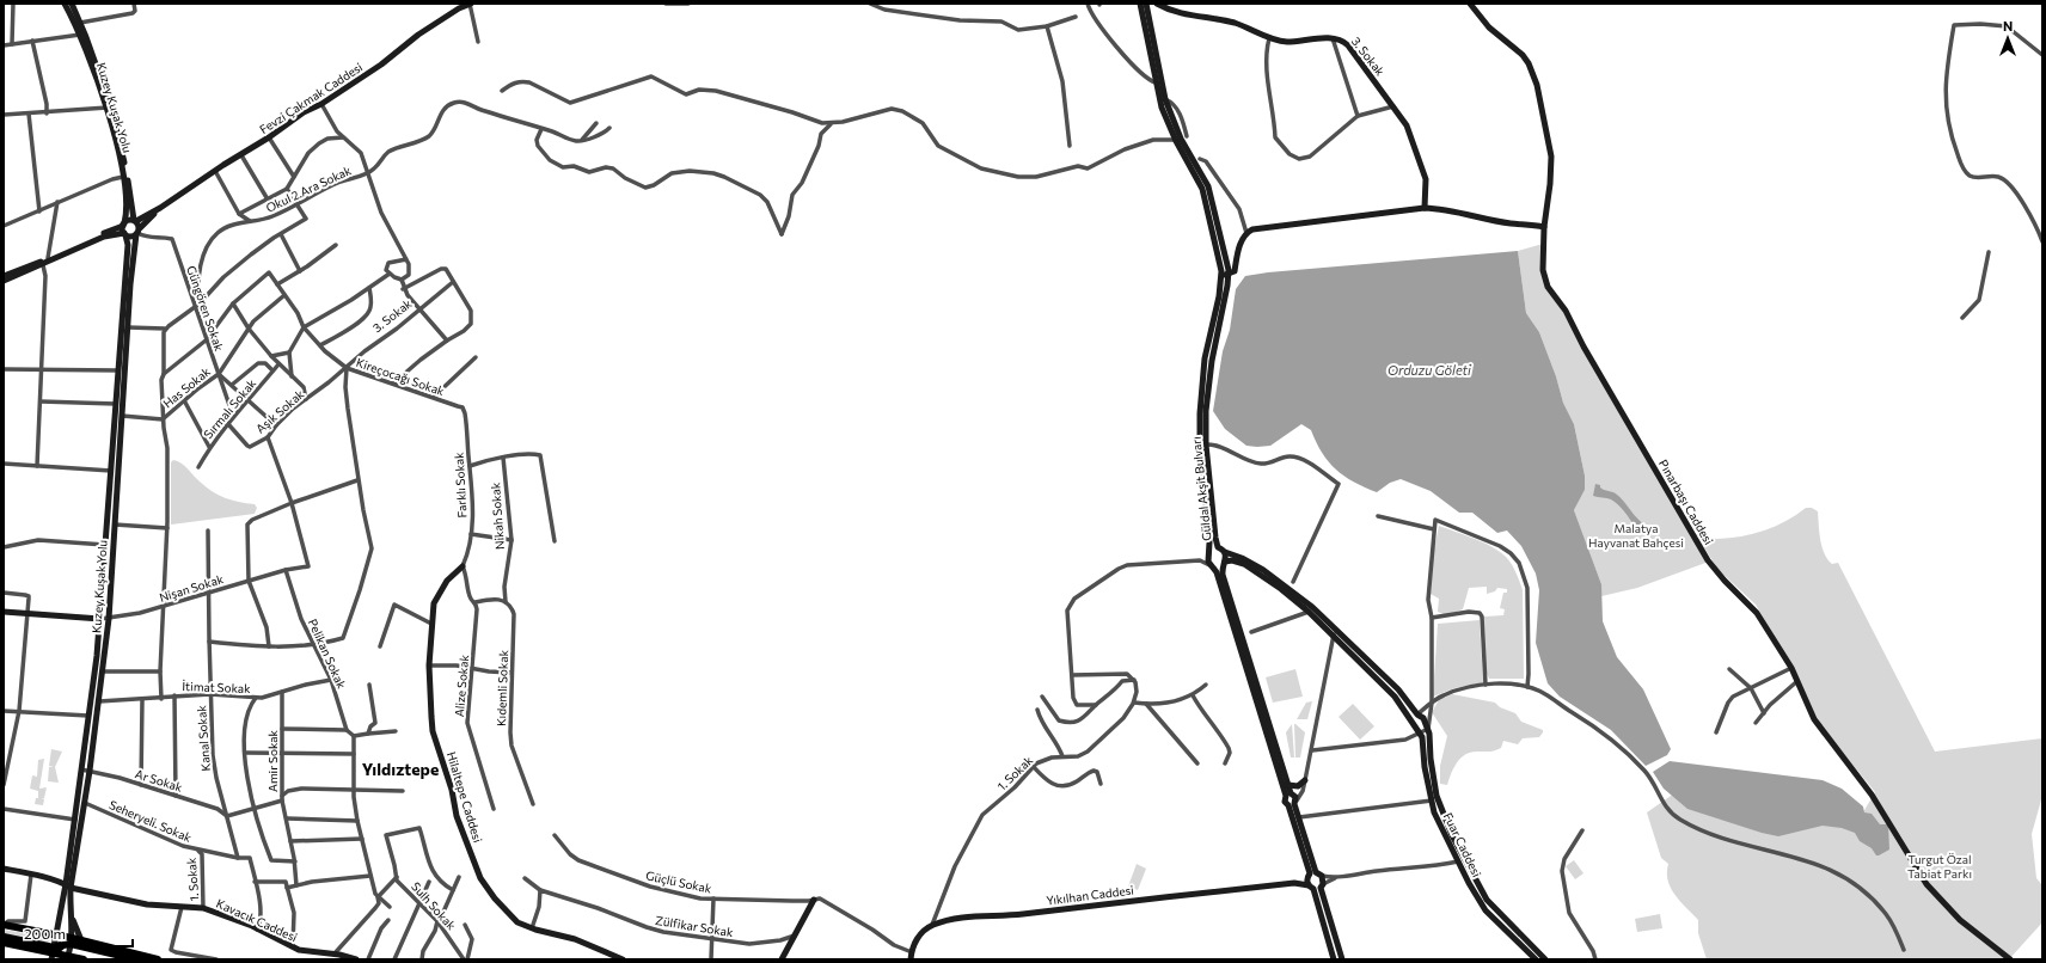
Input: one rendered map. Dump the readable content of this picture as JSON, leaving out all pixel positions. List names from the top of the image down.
{
  "streets": {
    "street": [
      "3. Sokak",
      "Fevzi Çakmak Caddesi",
      "Kuzey Kuşak Yolu",
      "Okul 2.Ara Sokak",
      "Güngören Sokak",
      "Kireçocağı Sokak",
      "Has Sokak",
      "Sırmalı Sokak",
      "Aşık Sokak",
      "Farklı Sokak",
      "Güldal Akşit Bulvarı",
      "Pınarbaşı Caddesi",
      "Nikah Sokak",
      "Nişan Sokak",
      "Pelikan Sokak",
      "Alize Sokak",
      "İtimat Sokak",
      "Kıdemli Sokak",
      "Kanal Sokak",
      "Amir Sokak",
      "1. Sokak",
      "Ar Sokak",
      "Hilaltepe Caddesi",
      "Seheryeli. Sokak",
      "Fuar Caddesi",
      "Güçlü Sokak",
      "Yıkılhan Caddesi",
      "Sulh Sokak",
      "Kavacık Caddesi",
      "Zülfikar Sokak"
    ]
  },
  "crossings": [
    ["3. Sokak", "Kireçocağı Sokak"],
    ["3. Sokak", "Aşık Sokak"],
    ["Kuzey Kuşak Yolu", "Güngören Sokak"],
    ["Kuzey Kuşak Yolu", "Has Sokak"],
    ["Kuzey Kuşak Yolu", "Nişan Sokak"],
    ["Kuzey Kuşak Yolu", "İtimat Sokak"],
    ["Kuzey Kuşak Yolu", "Ar Sokak"],
    ["Kuzey Kuşak Yolu", "Seheryeli. Sokak"],
    ["Kuzey Kuşak Yolu", "Kavacık Caddesi"],
    ["Güngören Sokak", "Has Sokak"],
    ["Güngören Sokak", "Sırmalı Sokak"],
    ["Kireçocağı Sokak", "Has Sokak"],
    ["Kireçocağı Sokak", "Aşık Sokak"],
    ["Kireçocağı Sokak", "Farklı Sokak"],
    ["Sırmalı Sokak", "Aşık Sokak"],
    ["Farklı Sokak", "Alize Sokak"],
    ["Farklı Sokak", "Hilaltepe Caddesi"],
    ["Güldal Akşit Bulvarı", "Yıkılhan Caddesi"],
    ["Nikah Sokak", "Kıdemli Sokak"],
    ["Nişan Sokak", "Pelikan Sokak"],
    ["Nişan Sokak", "Kanal Sokak"],
    ["Pelikan Sokak", "İtimat Sokak"],
    ["Alize Sokak", "Hilaltepe Caddesi"],
    ["İtimat Sokak", "Kanal Sokak"],
    ["İtimat Sokak", "Amir Sokak"],
    ["Kanal Sokak", "Ar Sokak"],
    ["Kanal Sokak", "Seheryeli. Sokak"],
    ["1. Sokak", "Seheryeli. Sokak"],
    ["1. Sokak", "Yıkılhan Caddesi"],
    ["1. Sokak", "Kavacık Caddesi"]
  ],
  "districts": ["Yıldıztepe"],
  "water": ["Orduzu Göleti"],
  "parks": ["Malatya Hayvanat Bahçesi", "Turgut Özal Tabiat Parkı"],
  "scale_bar": "200 m",
  "north": "top"
}
